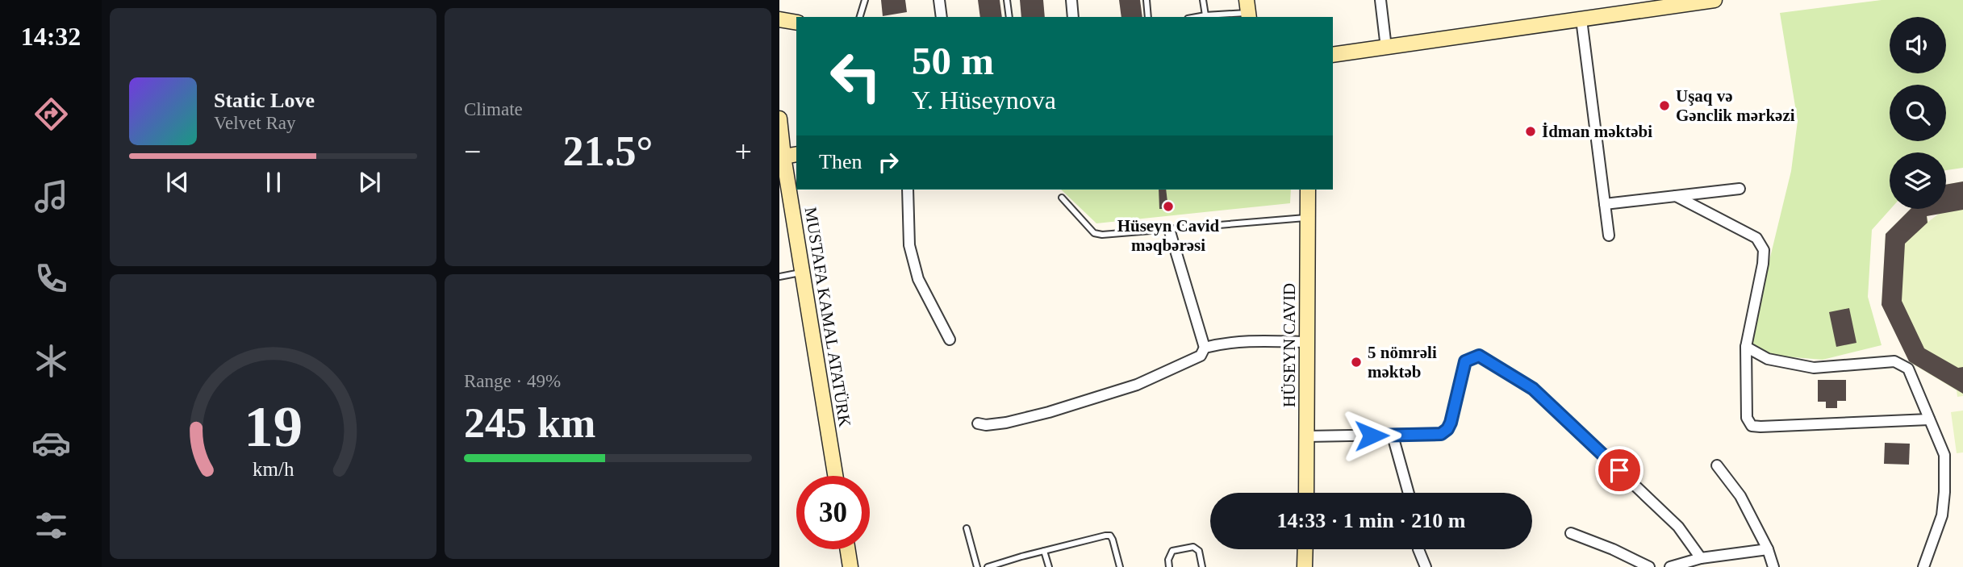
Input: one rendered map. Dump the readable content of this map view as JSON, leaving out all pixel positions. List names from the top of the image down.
{
  "streets": {
    "main road": ["MUSTAFA KAMAL ATATÜRK", "HÜSEYN CAVID"]
  },
  "places": [
    "Uşaq və Gənclik mərkəzi",
    "İdman məktəbi",
    "Hüseyn Cavid məqbərəsi",
    "5 nömrəli məktəb"
  ],
  "page": {
    "tabs": "14:32",
    "tile": [
      "Climate",
      ["Range · 49%", "245 km"]
    ],
    "turn": ["50 m", "Y. Hüseynova"],
    "song": ["Static Love", "Velvet Ray"],
    "heat": ["−", "21.5°", "+"],
    "then": "Then",
    "limit": "30",
    "trip": "14:33 · 1 min · 210 m",
    "gauge": ["19", "km/h"]
  }
}
